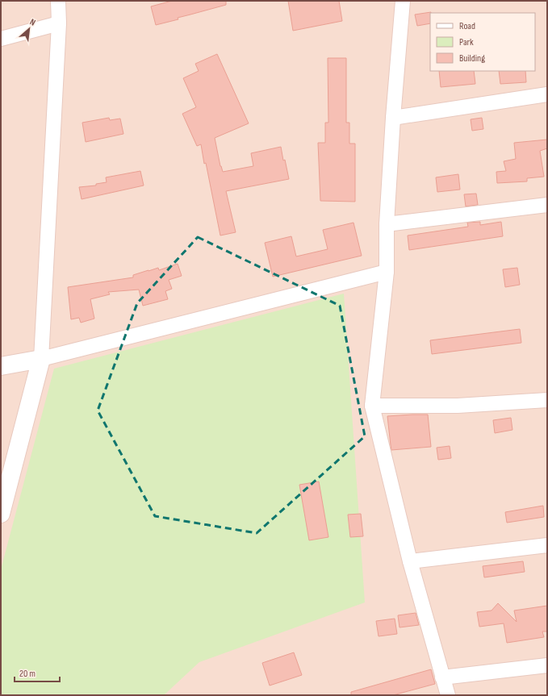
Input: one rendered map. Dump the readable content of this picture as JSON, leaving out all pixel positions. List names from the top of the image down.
{
  "legend": ["Road", "Park", "Building"],
  "scale_bar": "20 m",
  "north": "top right"
}
